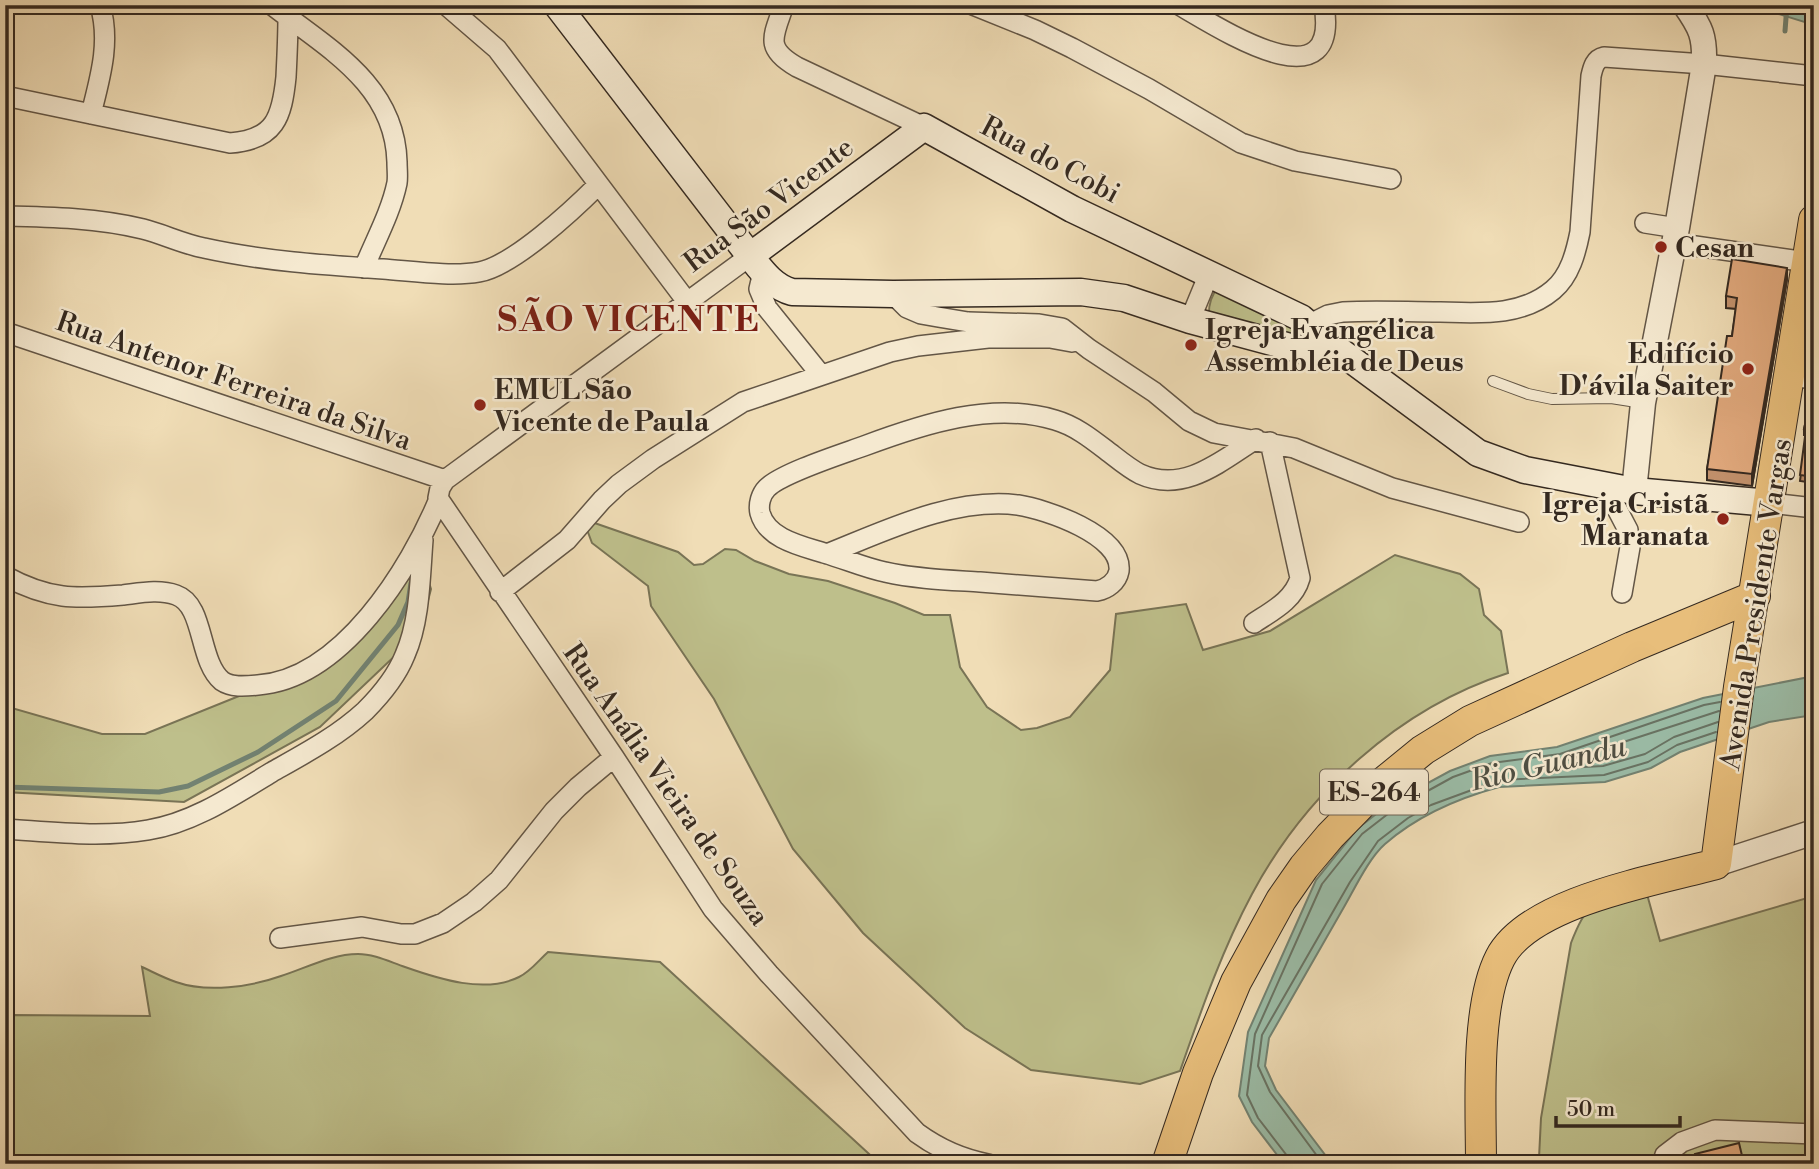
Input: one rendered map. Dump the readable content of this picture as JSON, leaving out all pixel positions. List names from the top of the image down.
{
  "streets": {
    "main road": [
      "Rua do Cobi",
      "Rua São Vicente",
      "Avenida Presidente Vargas",
      "ES-264"
    ],
    "street": ["Rua Antenor Ferreira da Silva", "Rua Anália Vieira de Souza"]
  },
  "crossings": [
    ["Rua do Cobi", "Rua São Vicente"],
    ["Rua do Cobi", "Avenida Presidente Vargas"],
    ["Rua São Vicente", "Rua Antenor Ferreira da Silva"],
    ["Rua São Vicente", "Rua Anália Vieira de Souza"],
    ["Rua Antenor Ferreira da Silva", "Rua Anália Vieira de Souza"],
    ["Avenida Presidente Vargas", "ES-264"]
  ],
  "districts": ["SÃO VICENTE"],
  "water": ["Rio Guandu"],
  "places": [
    "Cesan",
    "Igreja Evangélica Assembléia de Deus",
    "Edifício D'ávila Saiter",
    "EMUL São Vicente de Paula",
    "Igreja Cristã Maranata"
  ],
  "scale_bar": "50 m"
}
